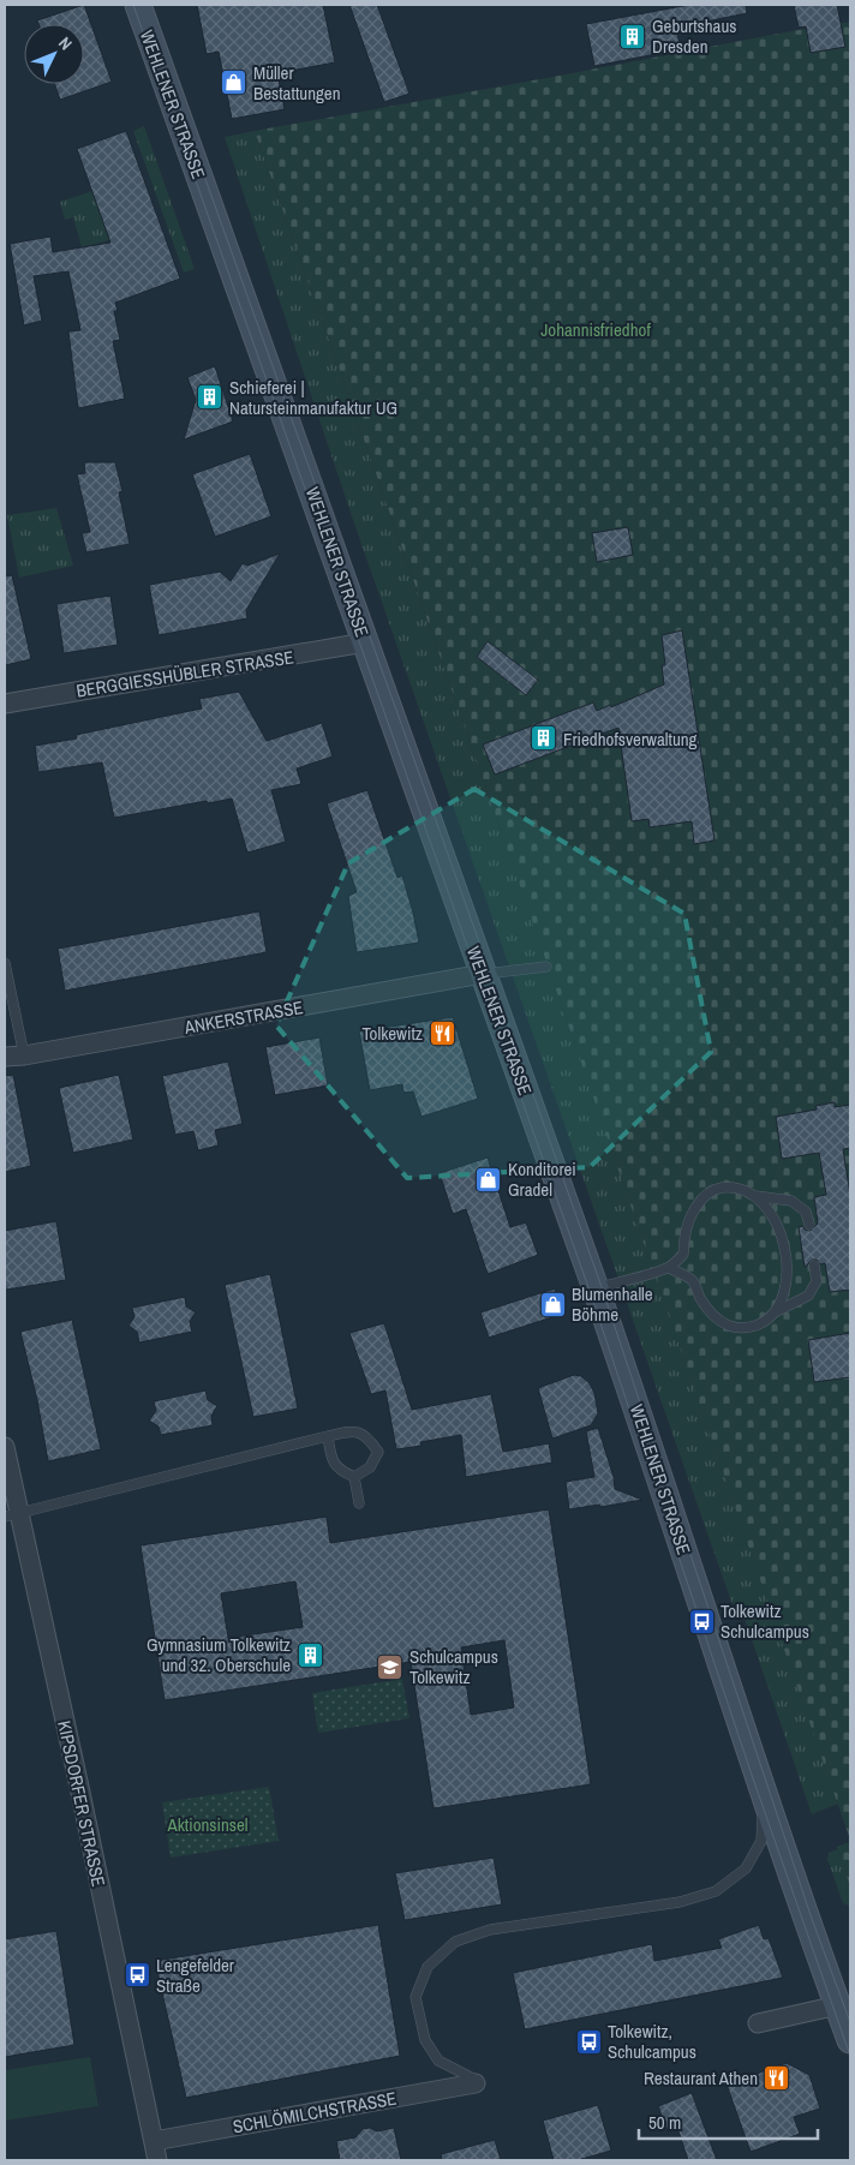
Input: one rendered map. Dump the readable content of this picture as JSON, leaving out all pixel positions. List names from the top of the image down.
{
  "streets": {
    "main road": ["WEHLENER STRASSE"],
    "street": [
      "BERGGIESSHÜBLER STRASSE",
      "ANKERSTRASSE",
      "KIPSDORFER STRASSE",
      "SCHLÖMILCHSTRASSE"
    ]
  },
  "crossings": [
    ["WEHLENER STRASSE", "BERGGIESSHÜBLER STRASSE"],
    ["WEHLENER STRASSE", "ANKERSTRASSE"],
    ["KIPSDORFER STRASSE", "SCHLÖMILCHSTRASSE"]
  ],
  "parks": ["Johannisfriedhof", "Aktionsinsel"],
  "places": {
    "building": [
      "Geburtshaus Dresden",
      "Schieferei | Natursteinmanufaktur UG",
      "Friedhofsverwaltung",
      "Gymnasium Tolkewitz und 32. Oberschule"
    ],
    "shop": ["Müller Bestattungen", "Konditorei Gradel", "Blumenhalle Böhme"],
    "restaurant": ["Tolkewitz", "Restaurant Athen"],
    "bus stop": ["Tolkewitz Schulcampus", "Lengefelder Straße", "Tolkewitz, Schulcampus"],
    "school or university": ["Schulcampus Tolkewitz"]
  },
  "scale_bar": "50 m",
  "north": "top right"
}
